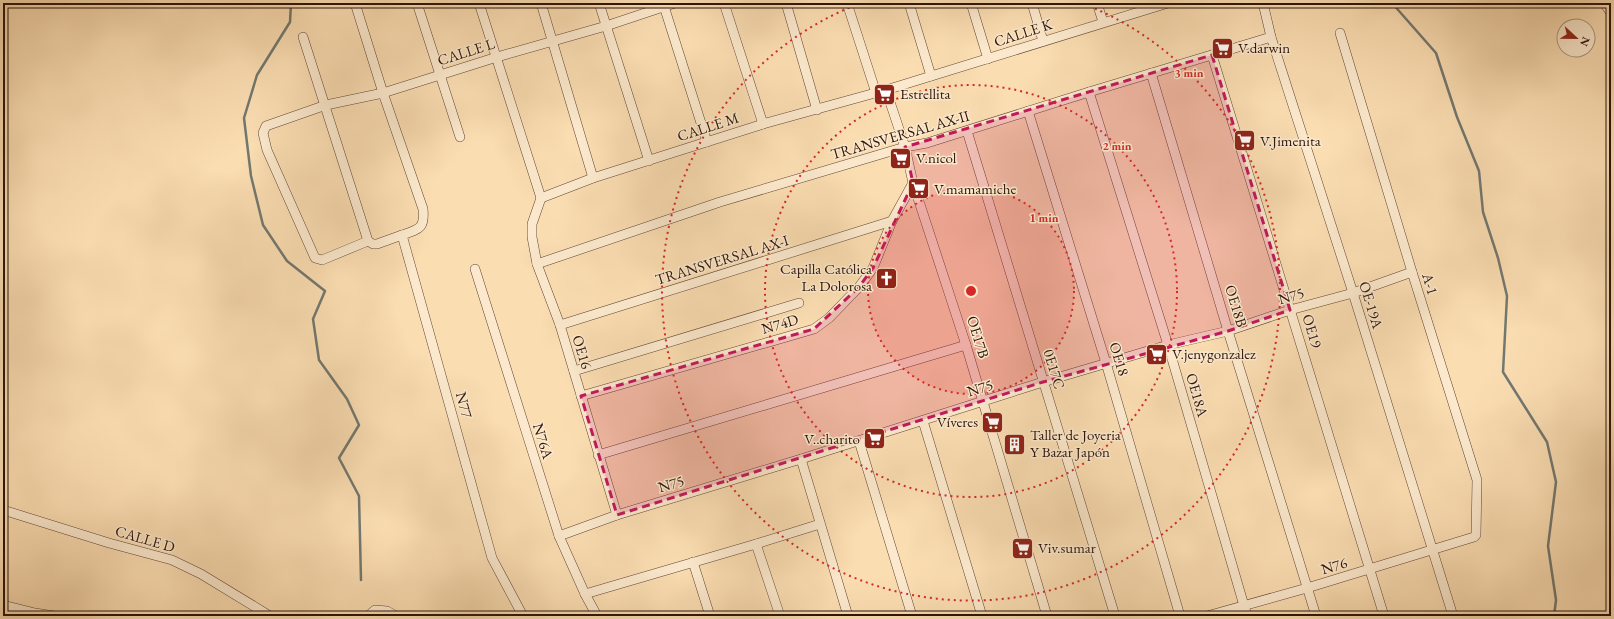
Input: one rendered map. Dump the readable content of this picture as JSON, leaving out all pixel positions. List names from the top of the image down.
{
  "streets": {
    "street": [
      "CALLE K",
      "CALLE L",
      "CALLE M",
      "TRANSVERSAL AX-II",
      "TRANSVERSAL AX-I",
      "A-1",
      "N75",
      "OE-19A",
      "OE18B",
      "N74D",
      "OE19",
      "OE17B",
      "OE16",
      "OE18",
      "0E17C",
      "OE18A",
      "N77",
      "N76A",
      "CALLE D",
      "N76"
    ]
  },
  "crossings": [
    ["CALLE K", "CALLE M"],
    ["CALLE K", "OE17B"],
    ["CALLE M", "OE17B"],
    ["CALLE M", "OE16"],
    ["TRANSVERSAL AX-II", "OE-19A"],
    ["TRANSVERSAL AX-II", "OE18B"],
    ["TRANSVERSAL AX-II", "OE19"],
    ["TRANSVERSAL AX-II", "OE17B"],
    ["TRANSVERSAL AX-II", "OE16"],
    ["TRANSVERSAL AX-II", "OE18"],
    ["TRANSVERSAL AX-II", "0E17C"],
    ["TRANSVERSAL AX-II", "OE18A"],
    ["TRANSVERSAL AX-I", "N74D"],
    ["TRANSVERSAL AX-I", "OE16"],
    ["A-1", "N75"],
    ["A-1", "N76"],
    ["N75", "OE-19A"],
    ["N75", "OE18B"],
    ["N75", "OE19"],
    ["N75", "OE17B"],
    ["N75", "OE16"],
    ["N75", "OE18"],
    ["N75", "0E17C"],
    ["N75", "OE18A"],
    ["N75", "N76A"],
    ["OE-19A", "N76"],
    ["OE18B", "N76"],
    ["N74D", "OE17B"],
    ["N74D", "OE16"],
    ["OE19", "N76"],
    ["OE18A", "N76"]
  ],
  "places": {
    "supermarket": [
      "V.darwin",
      "Estrellita",
      "V.Jimenita",
      "V.nicol",
      "V.mamamiche",
      "V.jenygonzalez",
      "Víveres",
      "V..charito",
      "Viv.sumar"
    ],
    "church": ["Capilla Católica La Dolorosa"],
    "building": ["Taller de Joyeria Y Bazar Japón"]
  },
  "north": "right",
  "rings": ["3 min", "2 min", "1 min"]
}
